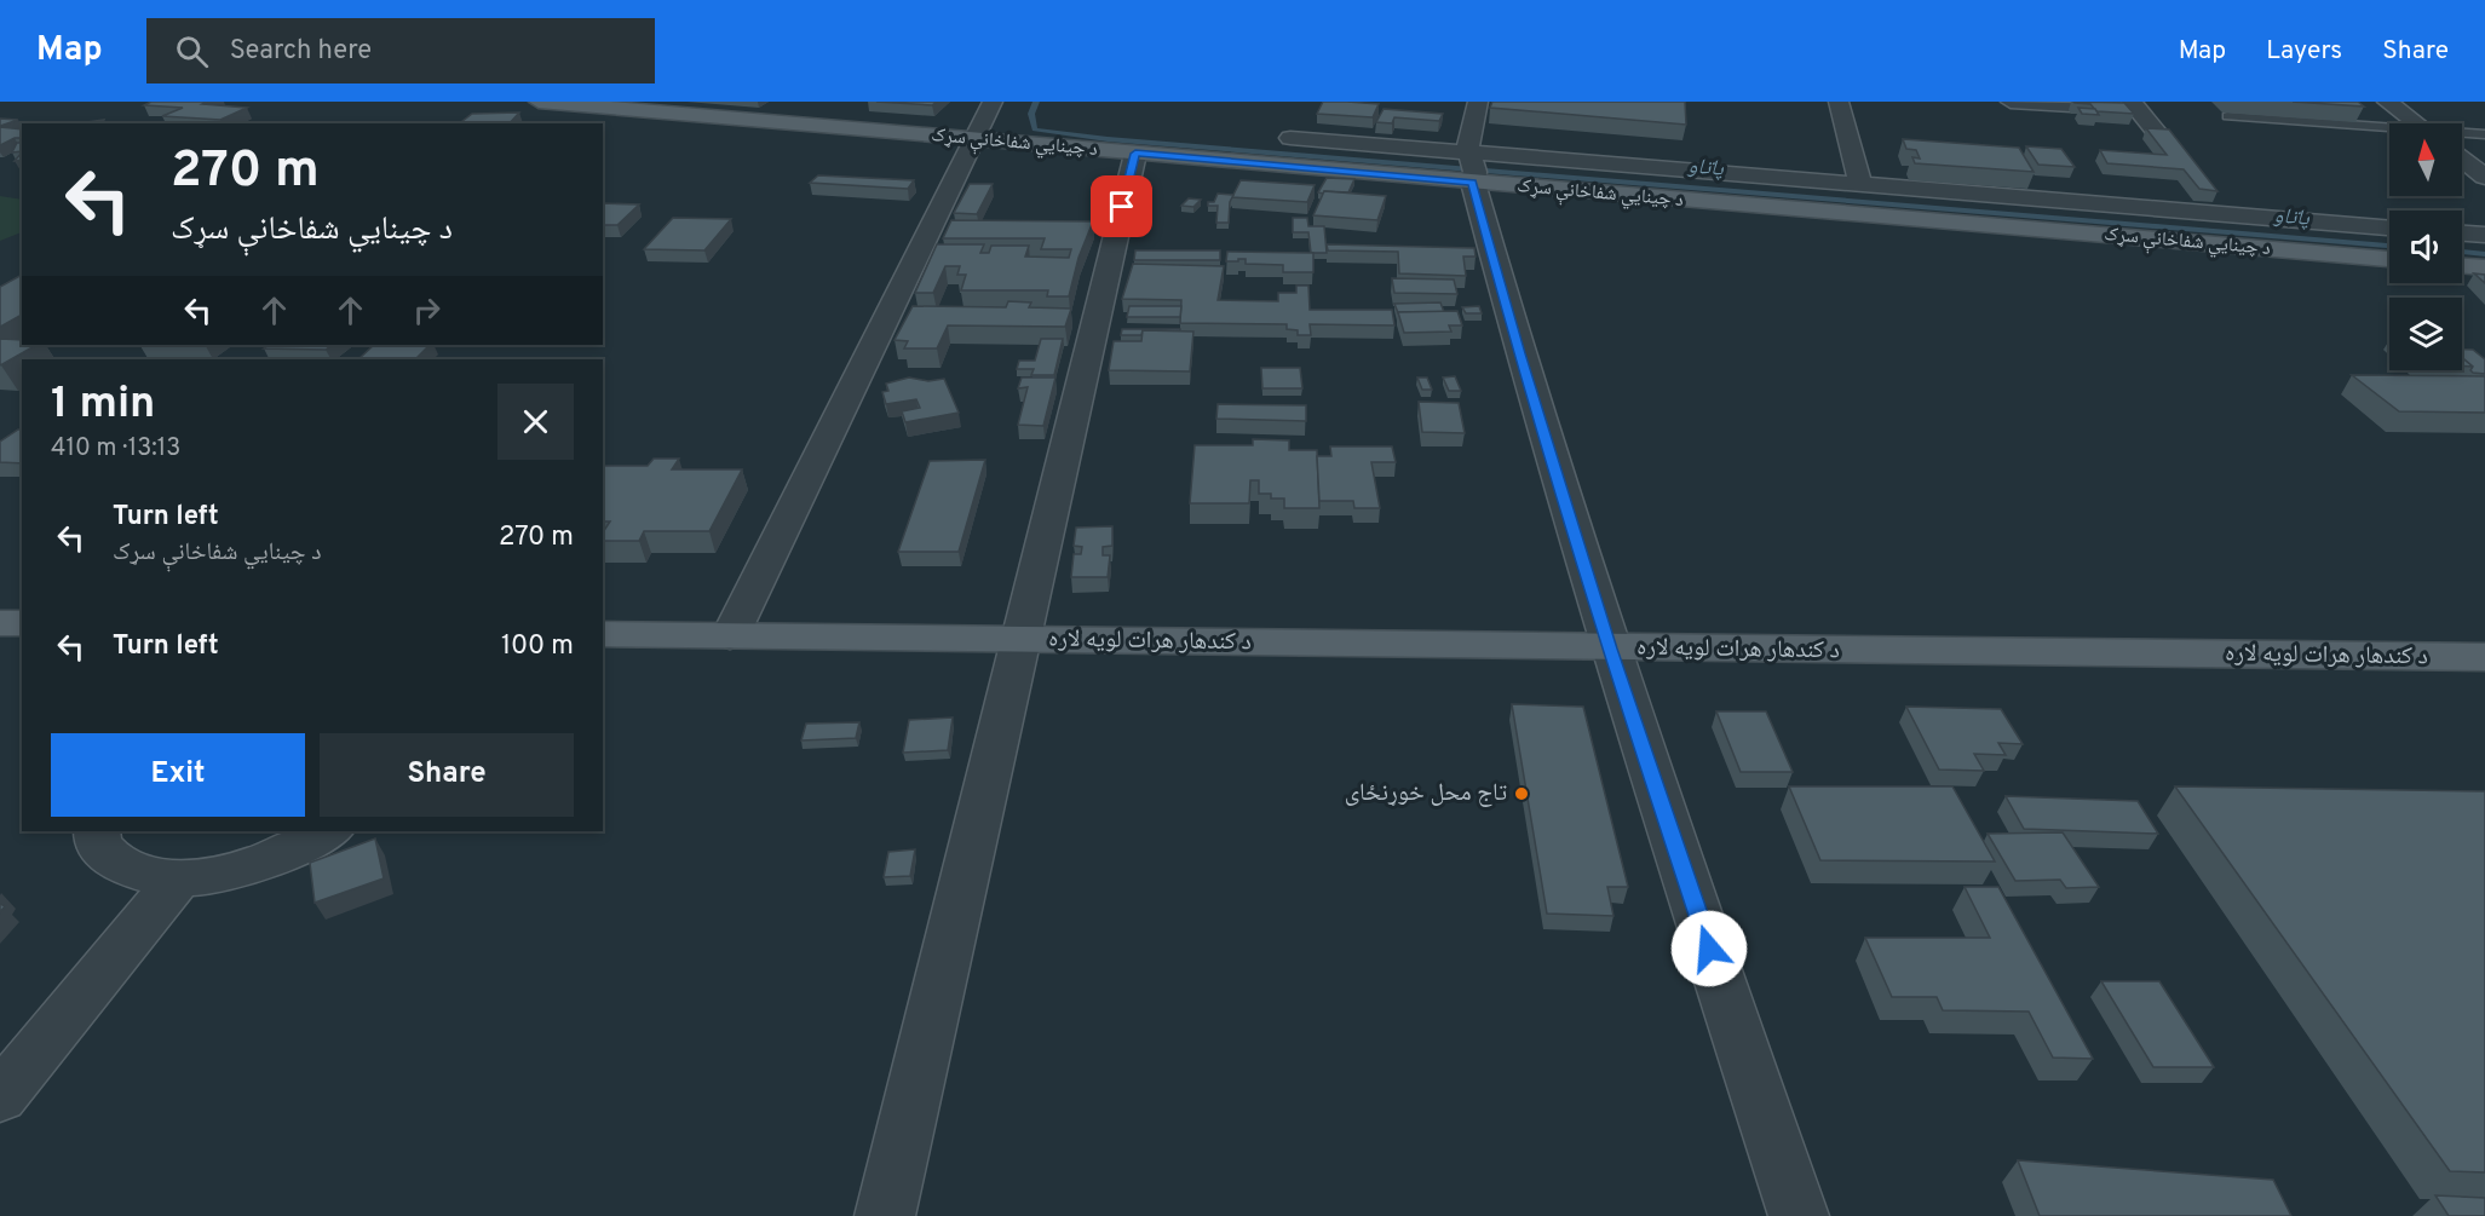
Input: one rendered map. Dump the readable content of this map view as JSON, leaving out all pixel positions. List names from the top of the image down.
{
  "streets": {
    "main road": ["د چينايي شفاخانې سړک", "د کندهار هرات لویه لاره"]
  },
  "water": ["پاتاو"],
  "places": ["تاج محل خوړنځای"],
  "north": "top",
  "page": {
    "header": "Map",
    "search": "Search here",
    "nav": ["Map", "Layers", "Share"],
    "turn": ["270 m", "د چينايي شفاخانې سړک"],
    "heading": ["1 min", "410 m · 13:13"],
    "list": [
      {
        "name": "Turn left",
        "note": "د چينايي شفاخانې سړک",
        "value": "270 m"
      },
      {
        "name": "Turn left",
        "value": "100 m"
      }
    ],
    "buttons": ["Exit", "Share"]
  }
}
